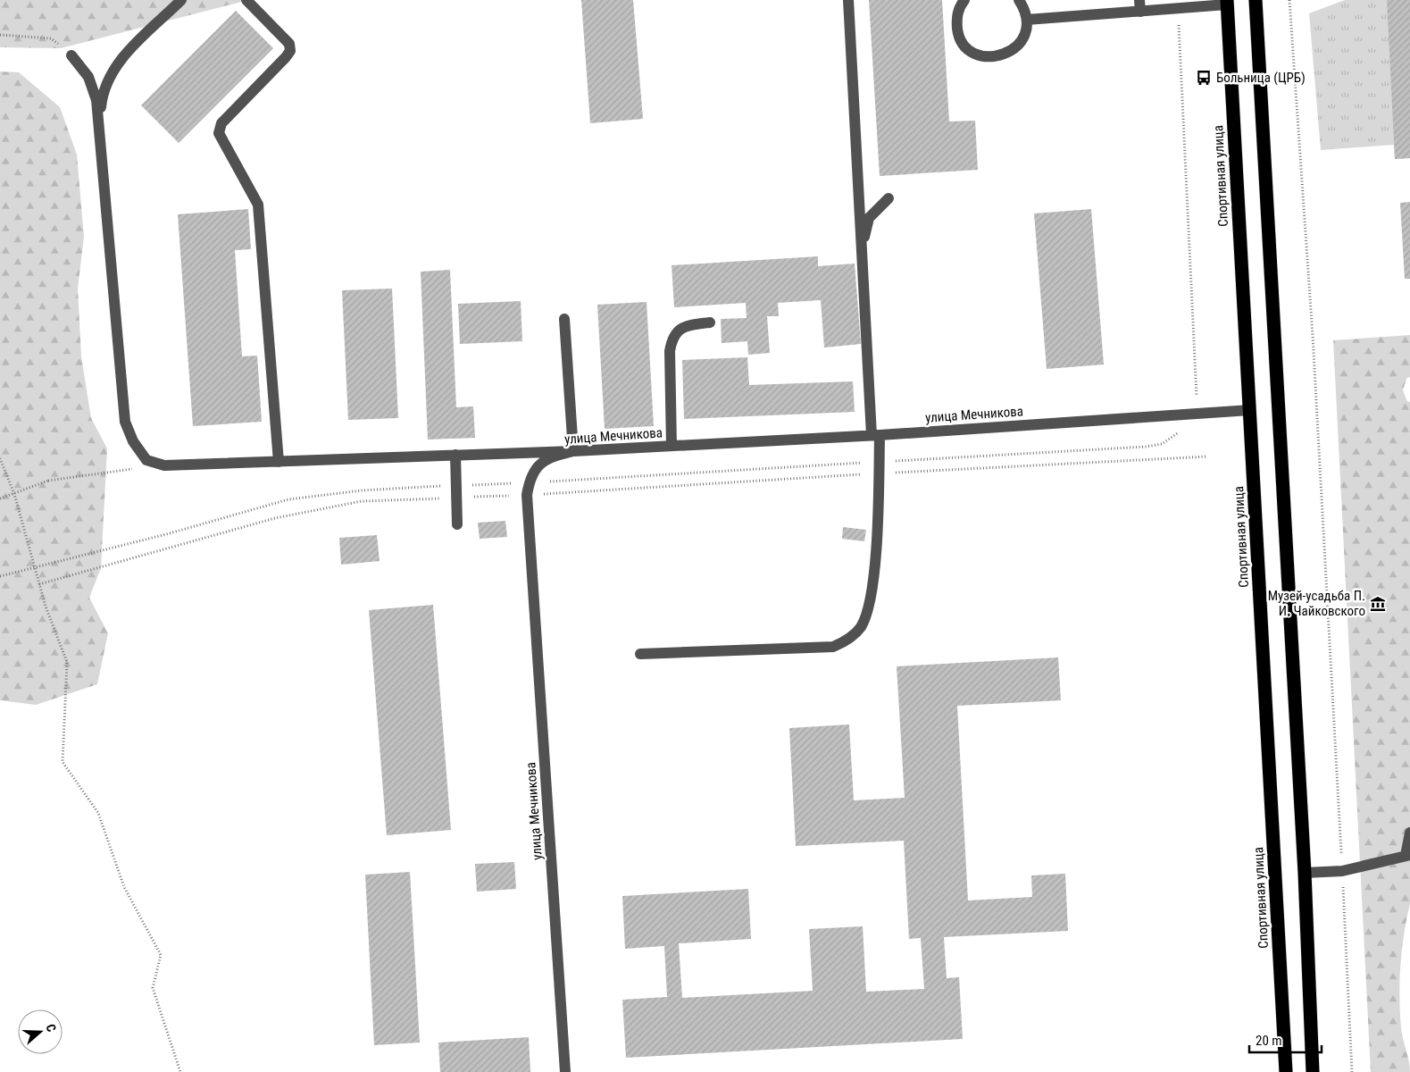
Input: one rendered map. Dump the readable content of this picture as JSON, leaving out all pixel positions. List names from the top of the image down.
{
  "streets": {
    "highway": ["Спортивная улица"],
    "street": ["улица Мечникова"]
  },
  "crossings": [
    ["Спортивная улица", "улица Мечникова"]
  ],
  "places": {
    "bus stop": ["Больница (ЦРБ)"],
    "museum": ["Музей-усадьба П. И. Чайковского"]
  },
  "scale_bar": "20 m",
  "north": "right"
}
